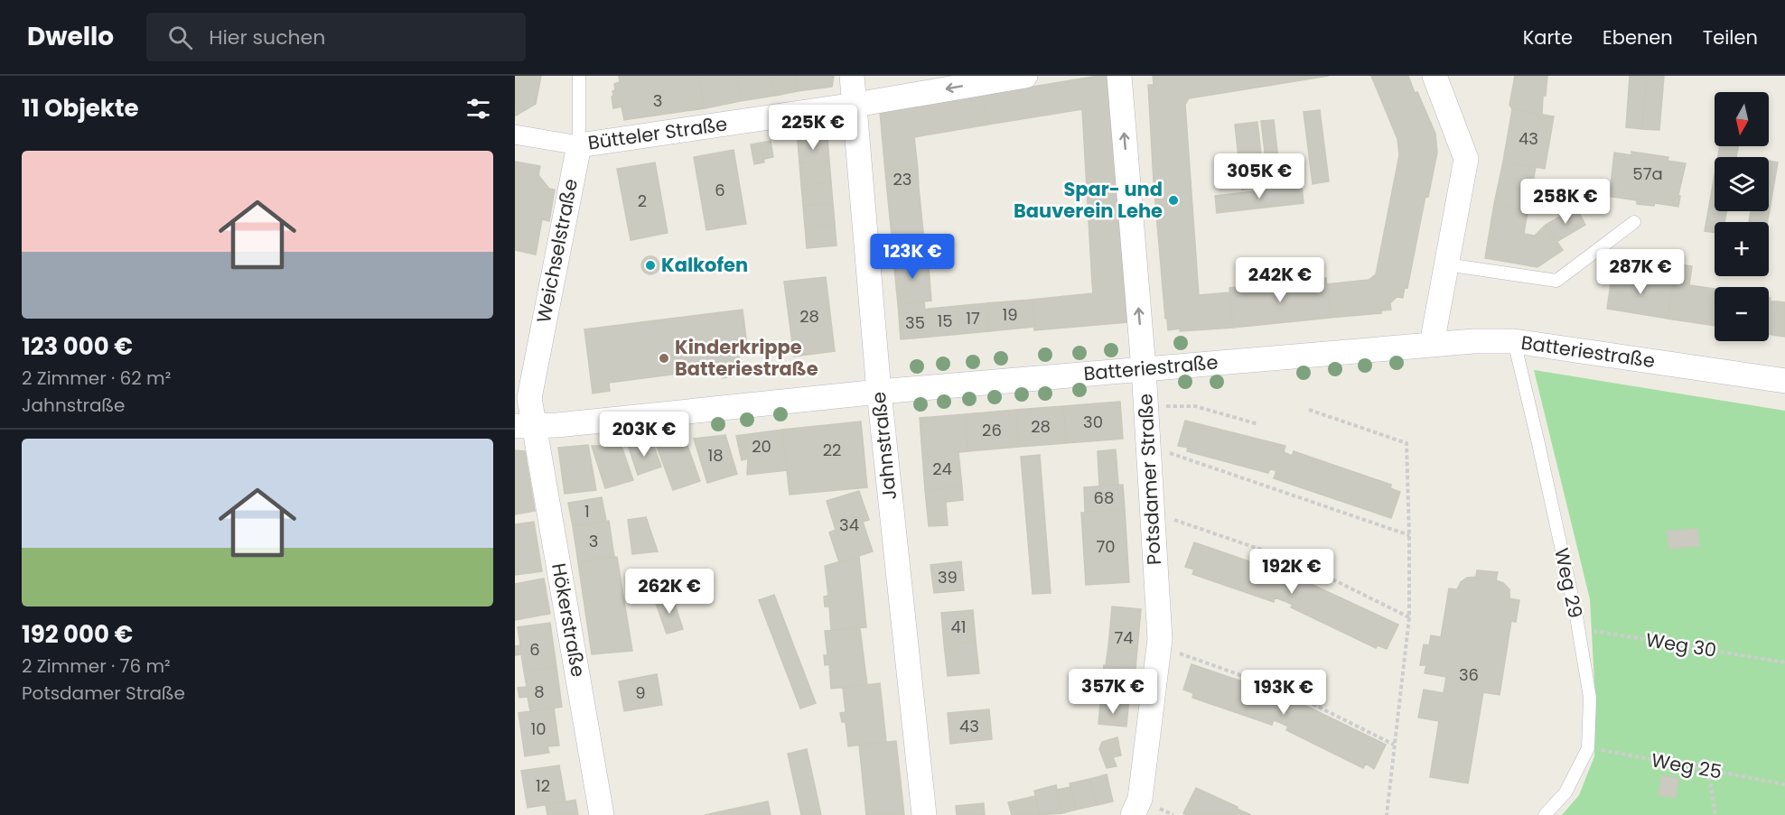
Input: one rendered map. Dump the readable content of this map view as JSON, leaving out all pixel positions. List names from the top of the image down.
{
  "streets": {
    "street": [
      "Bütteler Straße",
      "Weichselstraße",
      "Batteriestraße",
      "Jahnstraße",
      "Potsdamer Straße",
      "Hökerstraße"
    ],
    "lane": ["Weg 29"],
    "path": ["Weg 30", "Weg 25"]
  },
  "crossings": [
    ["Bütteler Straße", "Weichselstraße"],
    ["Bütteler Straße", "Jahnstraße"],
    ["Weichselstraße", "Batteriestraße"],
    ["Weichselstraße", "Hökerstraße"],
    ["Batteriestraße", "Jahnstraße"],
    ["Batteriestraße", "Potsdamer Straße"],
    ["Batteriestraße", "Weg 29"],
    ["Batteriestraße", "Hökerstraße"],
    ["Weg 29", "Weg 30"],
    ["Weg 29", "Weg 25"]
  ],
  "one_way": ["Potsdamer Straße"],
  "places": ["Spar- und Bauverein Lehe", "Kalkofen", "Kinderkrippe Batteriestraße"],
  "house_numbers": [
    "3",
    "43",
    "57a",
    "23",
    "6",
    "2",
    "19",
    "28",
    "17",
    "15",
    "35",
    "30",
    "28",
    "26",
    "20",
    "22",
    "18",
    "24",
    "68",
    "1",
    "34",
    "3",
    "70",
    "39",
    "41",
    "74",
    "6",
    "36",
    "8",
    "9",
    "43",
    "10",
    "12"
  ],
  "north": "bottom",
  "page": {
    "header": "Dwello",
    "search": "Hier suchen",
    "nav": ["Karte", "Ebenen", "Teilen"],
    "heading": "11 Objekte",
    "map_buttons": ["+", "−"],
    "price": [
      "225K €",
      "305K €",
      "258K €",
      "123K €",
      "287K €",
      "242K €",
      "203K €",
      "192K €",
      "262K €",
      "357K €",
      "193K €"
    ],
    "list": [
      {
        "name": "123 000 €",
        "note": "2 Zimmer · 62 m² · Jahnstraße"
      },
      {
        "name": "192 000 €",
        "note": "2 Zimmer · 76 m² · Potsdamer Straße"
      }
    ]
  }
}
